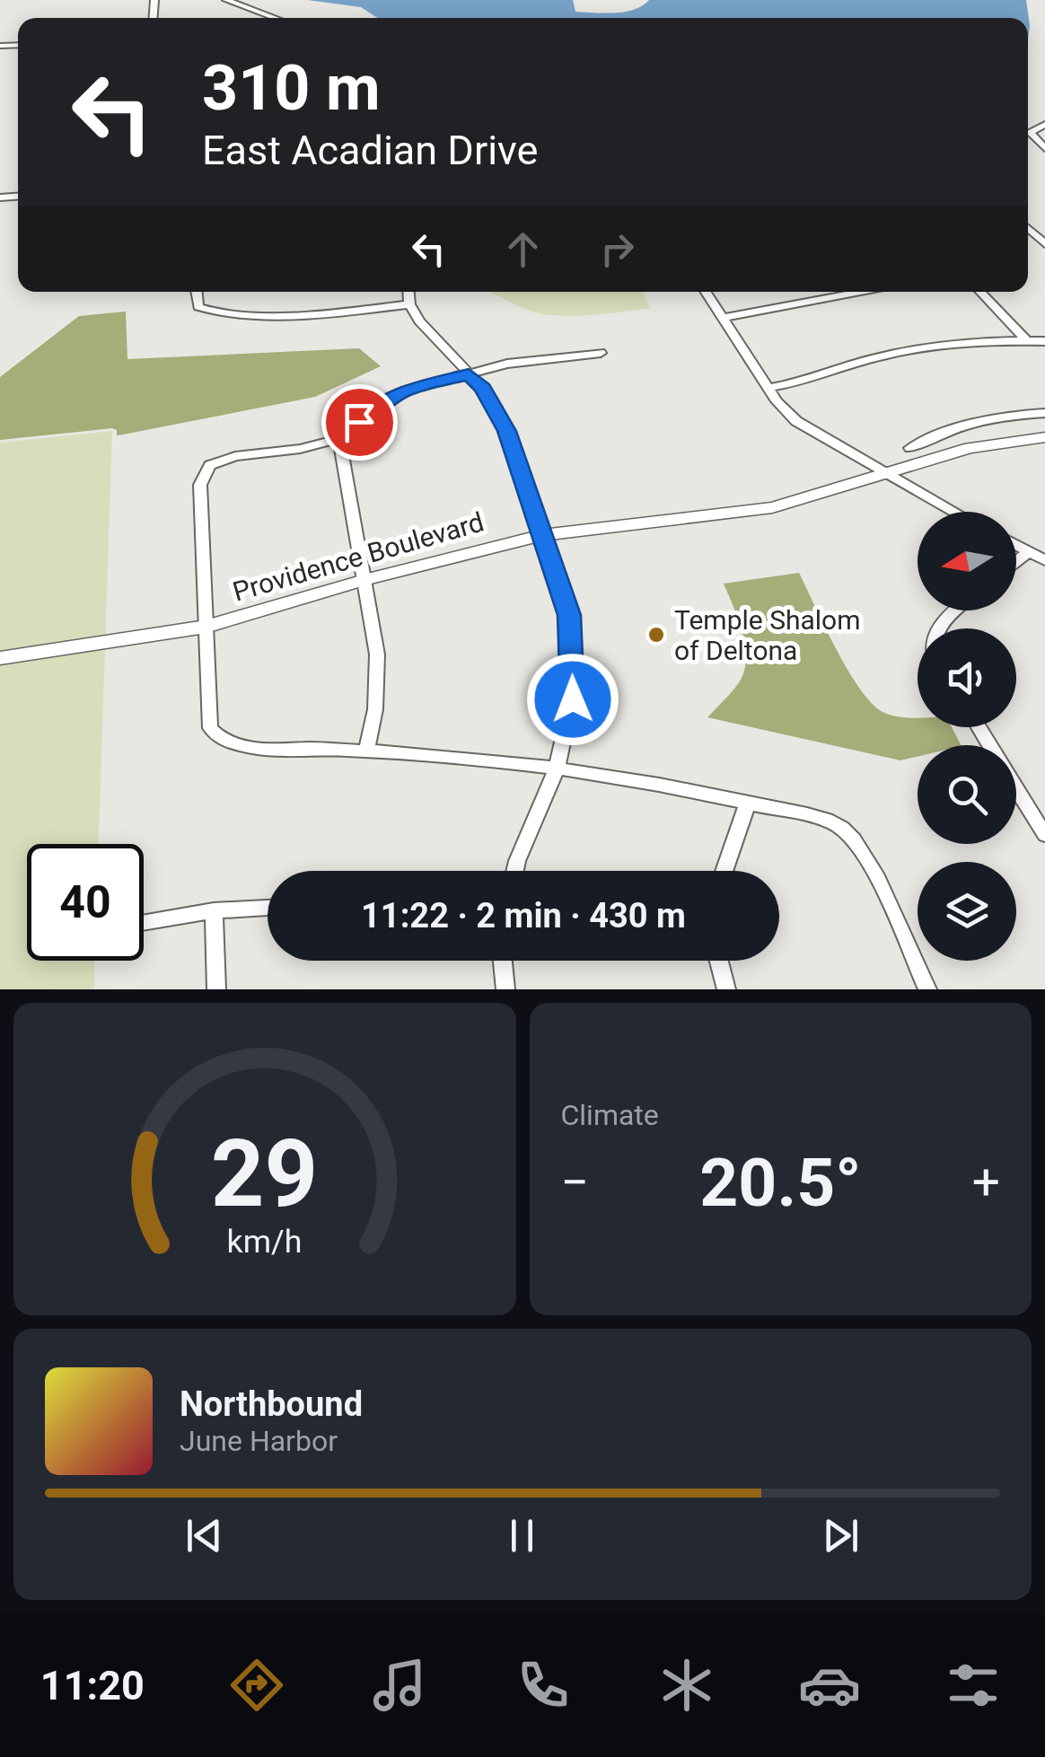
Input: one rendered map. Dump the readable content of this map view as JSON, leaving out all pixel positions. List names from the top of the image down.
{
  "streets": {
    "main road": ["Providence Boulevard"]
  },
  "places": ["Temple Shalom of Deltona"],
  "north": "left",
  "page": {
    "turn": ["310 m", "East Acadian Drive"],
    "limit": "40",
    "trip": "11:22 · 2 min · 430 m",
    "tile": "Climate",
    "heat": ["−", "20.5°", "+"],
    "song": ["Northbound", "June Harbor"],
    "tabs": "11:20",
    "gauge": ["29", "km/h"]
  }
}
